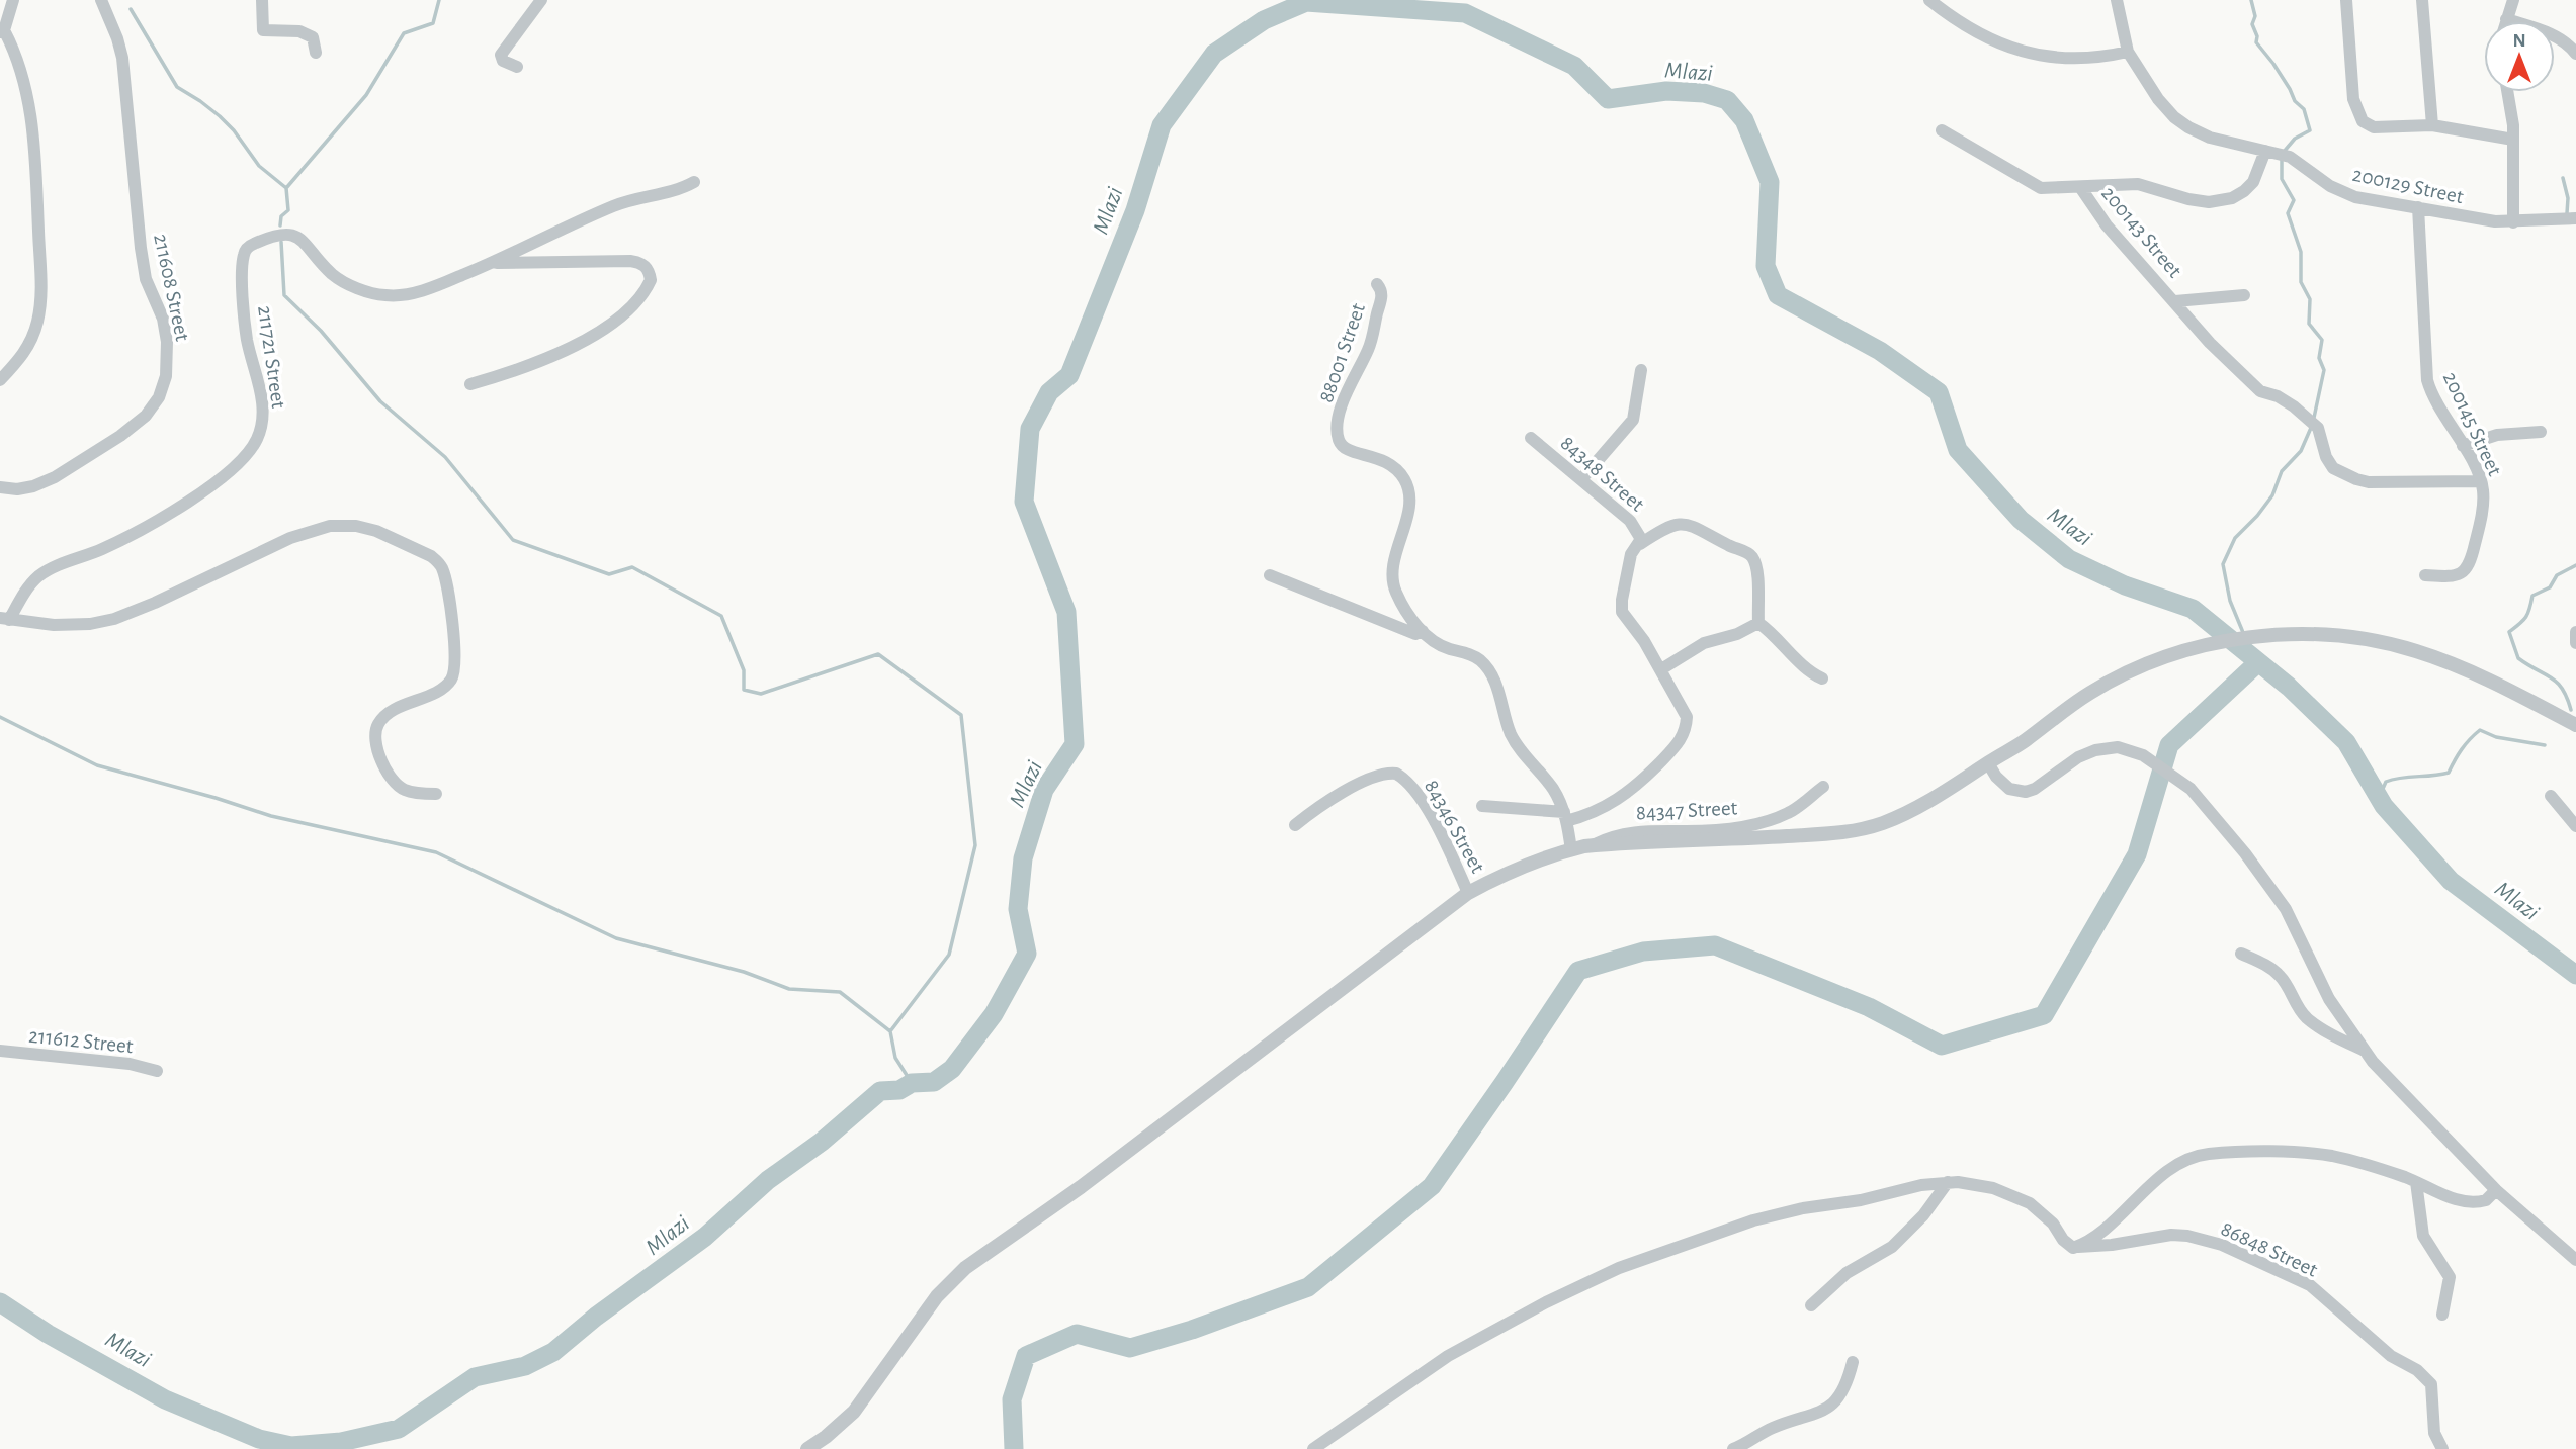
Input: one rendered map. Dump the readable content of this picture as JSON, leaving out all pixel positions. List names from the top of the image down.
{
  "streets": {
    "street": [
      "200129 Street",
      "200143 Street",
      "211608 Street",
      "88001 Street",
      "211721 Street",
      "200145 Street",
      "84348 Street",
      "84347 Street",
      "84346 Street",
      "211612 Street",
      "86848 Street"
    ]
  },
  "crossings": [
    ["200129 Street", "200145 Street"],
    ["200143 Street", "200145 Street"],
    ["88001 Street", "84348 Street"],
    ["88001 Street", "84347 Street"]
  ],
  "water": ["Mlazi"],
  "north": "top"
}
